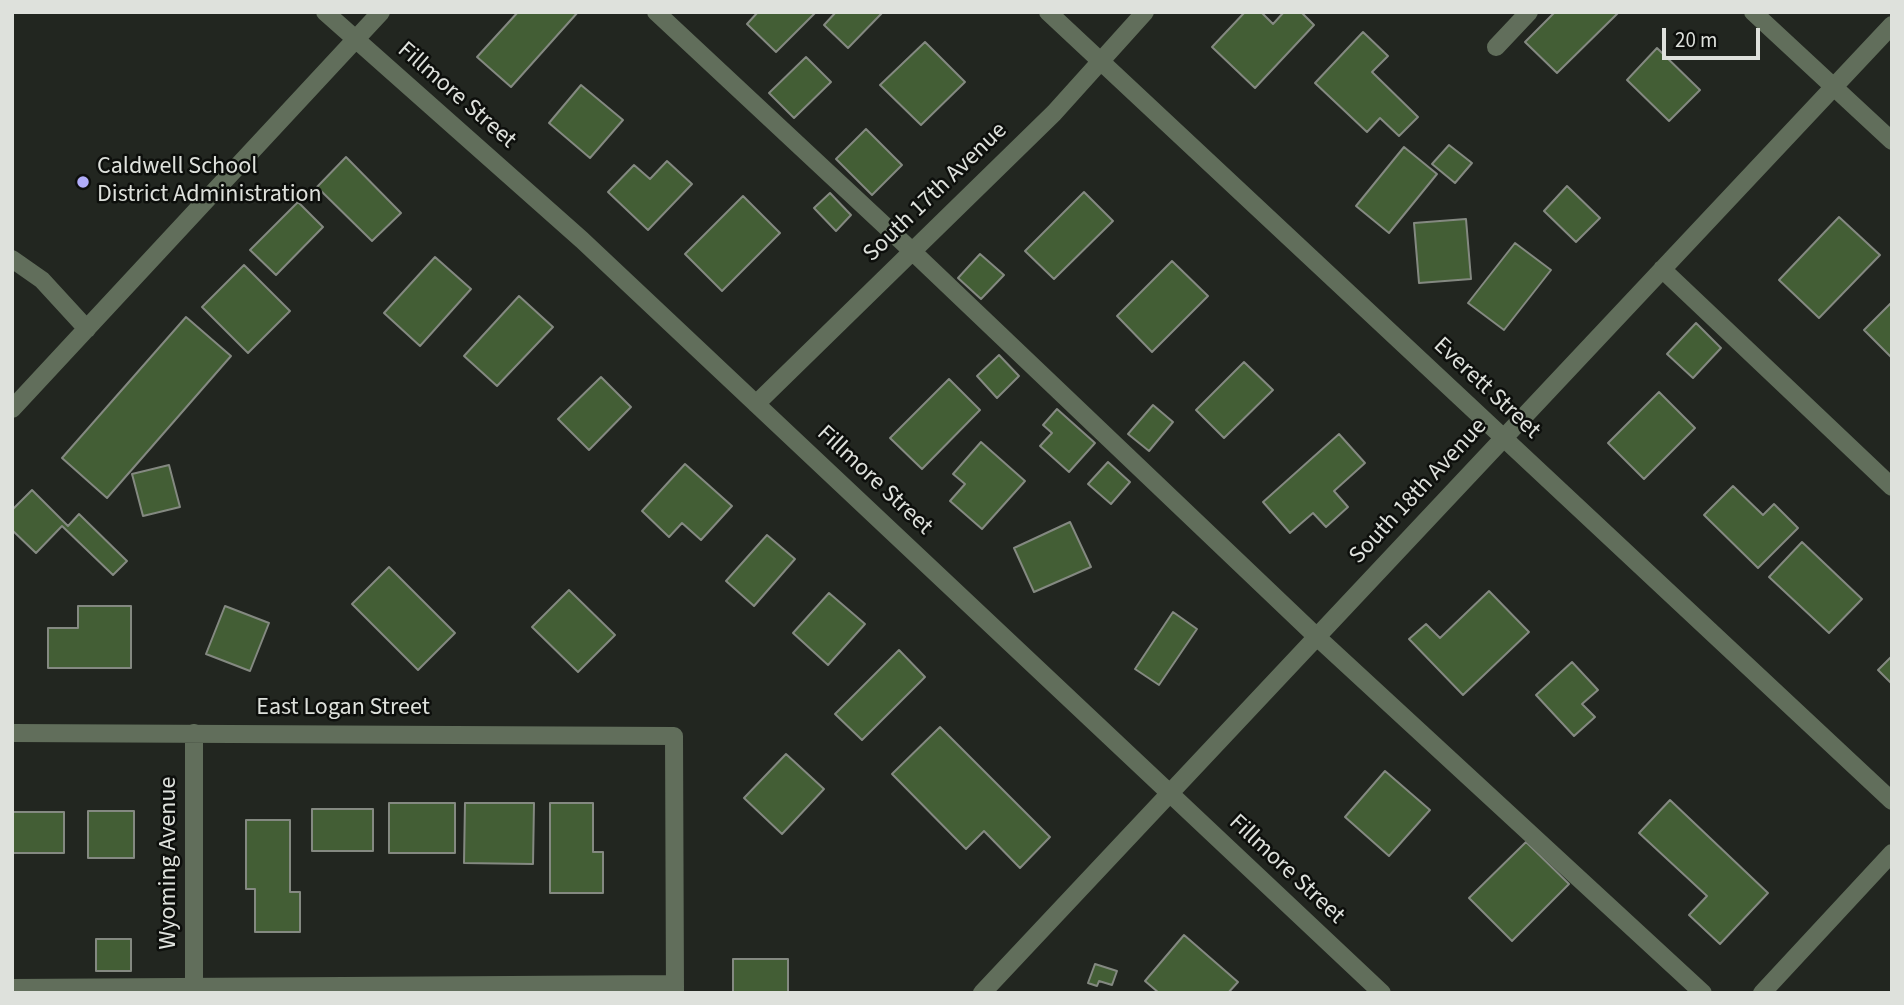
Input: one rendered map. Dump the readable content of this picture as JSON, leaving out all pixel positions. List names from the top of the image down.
{
  "streets": {
    "street": [
      "Fillmore Street",
      "South 17th Avenue",
      "Everett Street",
      "South 18th Avenue",
      "East Logan Street",
      "Wyoming Avenue"
    ]
  },
  "crossings": [
    ["Fillmore Street", "South 17th Avenue"],
    ["Fillmore Street", "South 18th Avenue"],
    ["South 17th Avenue", "Everett Street"],
    ["Everett Street", "South 18th Avenue"],
    ["East Logan Street", "Wyoming Avenue"]
  ],
  "places": ["Caldwell School District Administration"],
  "scale_bar": "20 m"
}
